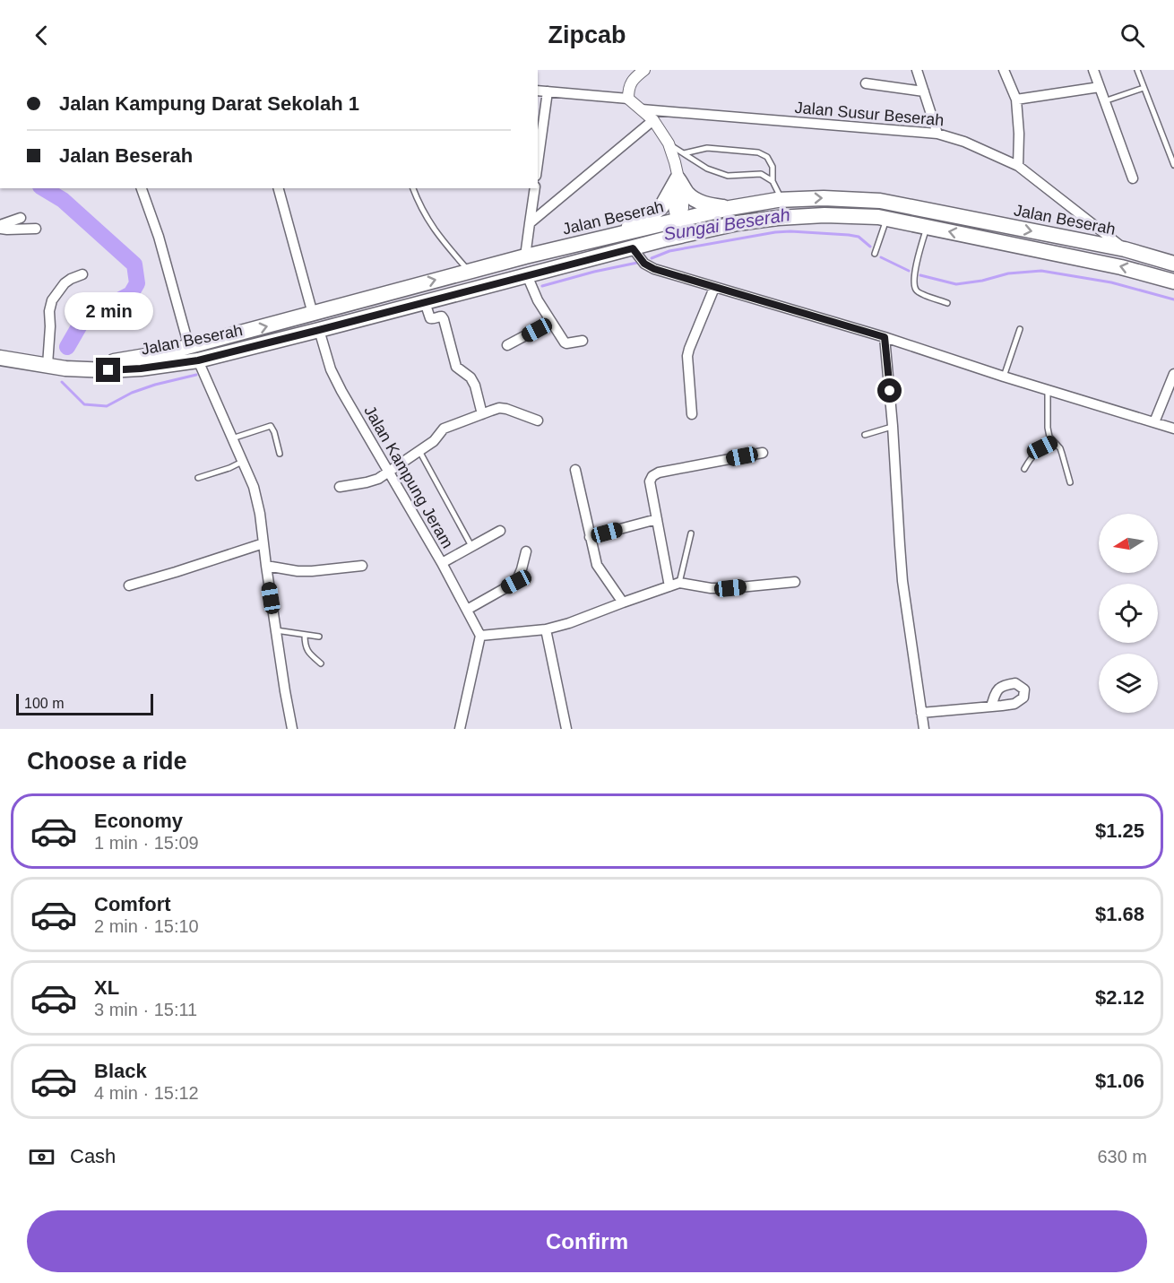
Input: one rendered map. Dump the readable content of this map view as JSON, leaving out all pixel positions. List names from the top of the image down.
{
  "streets": {
    "highway": ["Jalan Beserah"],
    "street": ["Jalan Susur Beserah", "Jalan Kampung Jeram"]
  },
  "crossings": [
    ["Jalan Susur Beserah", "Jalan Beserah"],
    ["Jalan Beserah", "Jalan Kampung Jeram"]
  ],
  "water": ["Sungai Beserah"],
  "scale_bar": "100 m",
  "north": "left",
  "page": {
    "header": "Zipcab",
    "banner": ["Jalan Kampung Darat Sekolah 1", "Jalan Beserah"],
    "bubble": "2 min",
    "scale": "100 m",
    "heading": "Choose a ride",
    "list": [
      {
        "name": "Economy",
        "note": "1 min · 15:09",
        "value": "$1.25"
      },
      {
        "name": "Comfort",
        "note": "2 min · 15:10",
        "value": "$1.68"
      },
      {
        "name": "XL",
        "note": "3 min · 15:11",
        "value": "$2.12"
      },
      {
        "name": "Black",
        "note": "4 min · 15:12",
        "value": "$1.06"
      }
    ],
    "pay": ["Cash", "630 m"],
    "buttons": "Confirm"
  }
}
